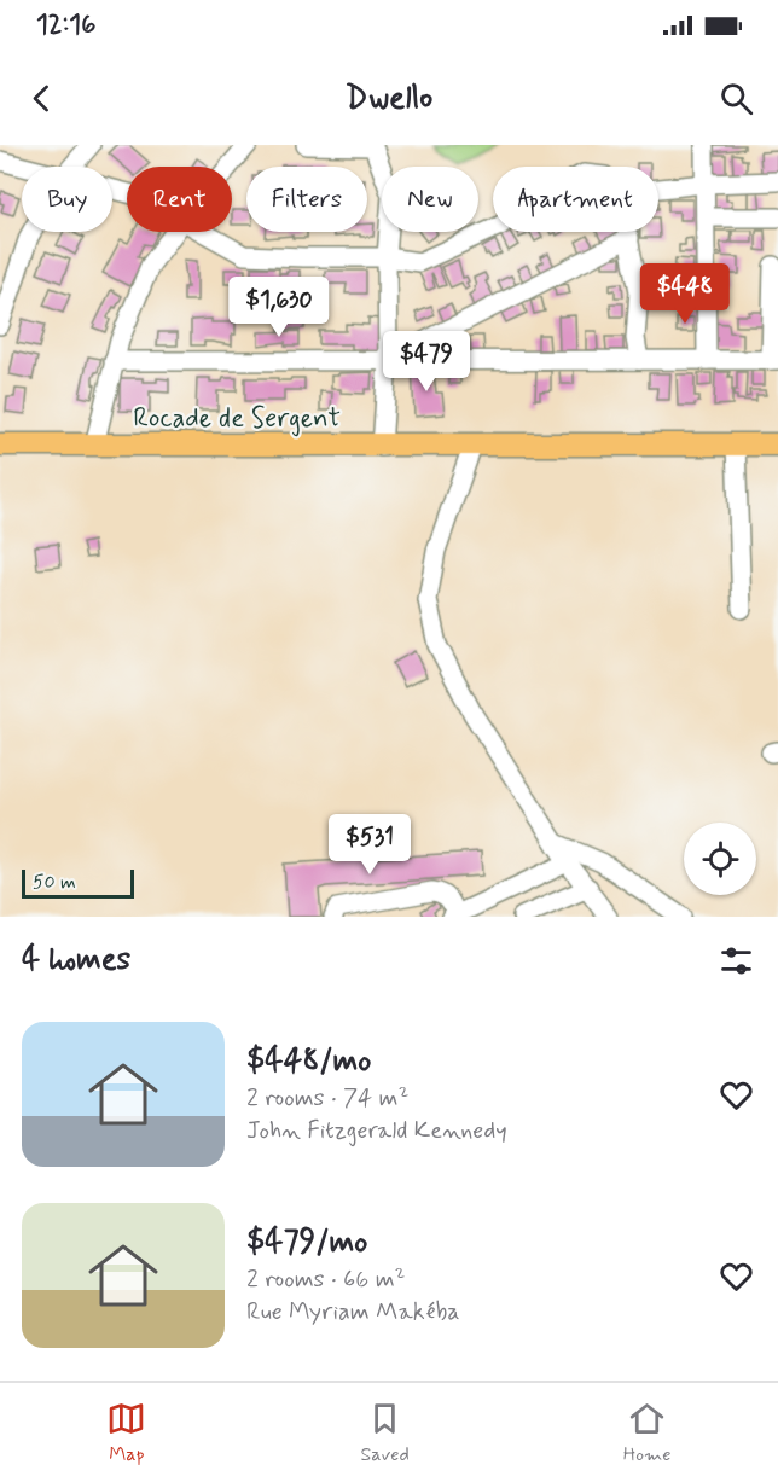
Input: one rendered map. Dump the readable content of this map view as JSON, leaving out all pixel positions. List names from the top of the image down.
{
  "streets": {
    "main road": ["Rocade de Sergent"]
  },
  "scale_bar": "50 m",
  "page": {
    "status": "12:16",
    "header": "Dwello",
    "chip": [
      "Buy",
      "Rent",
      "Filters",
      "New",
      "Apartment"
    ],
    "price": [
      "$448",
      "$1,630",
      "$479",
      "$531"
    ],
    "scale": "50 m",
    "heading": "4 homes",
    "list": [
      {
        "name": "$448/mo",
        "note": "2 rooms · 74 m² · John Fitzgerald Kennedy"
      },
      {
        "name": "$479/mo",
        "note": "2 rooms · 66 m² · Rue Myriam Makéba"
      }
    ],
    "tabs": ["Map", "Saved", "Home"]
  }
}
